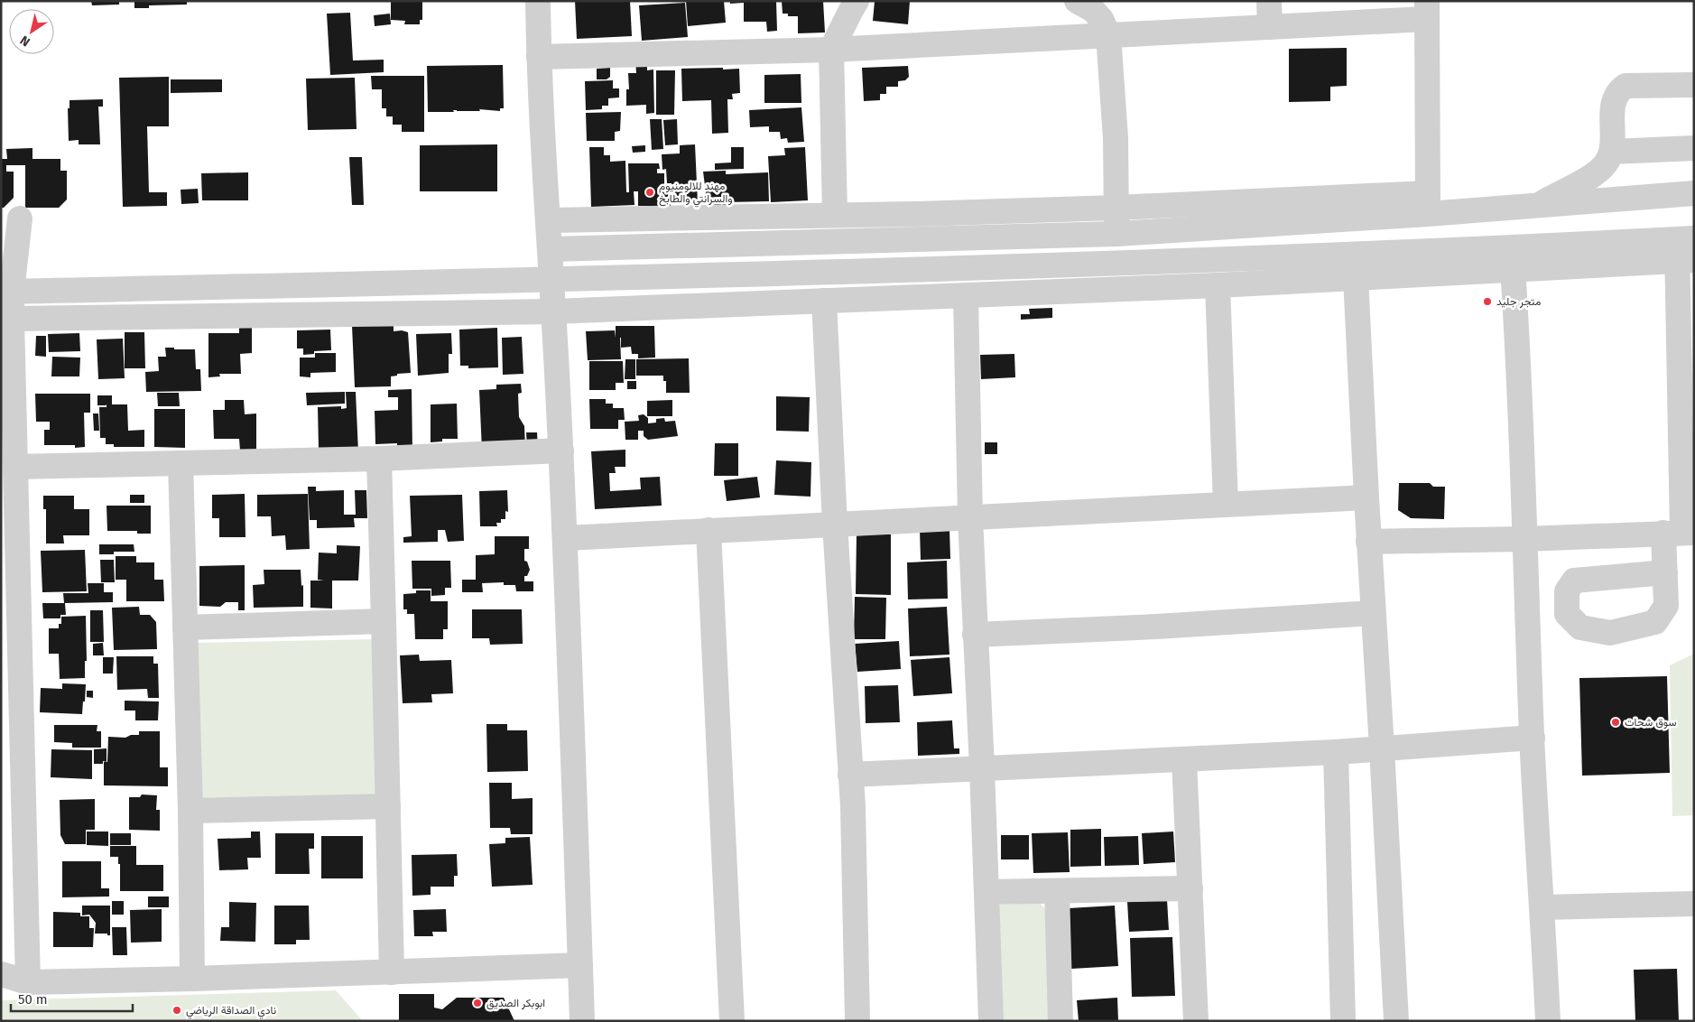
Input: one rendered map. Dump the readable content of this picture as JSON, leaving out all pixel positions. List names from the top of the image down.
{
  "places": [
    "مهند للالومنيوم والسرانتي والطابخ",
    "متجر جليد",
    "سوق شحات",
    "ابوبكر الصديق",
    "نادي الصداقة الرياضي"
  ],
  "scale_bar": "50 m",
  "north": "bottom left"
}
